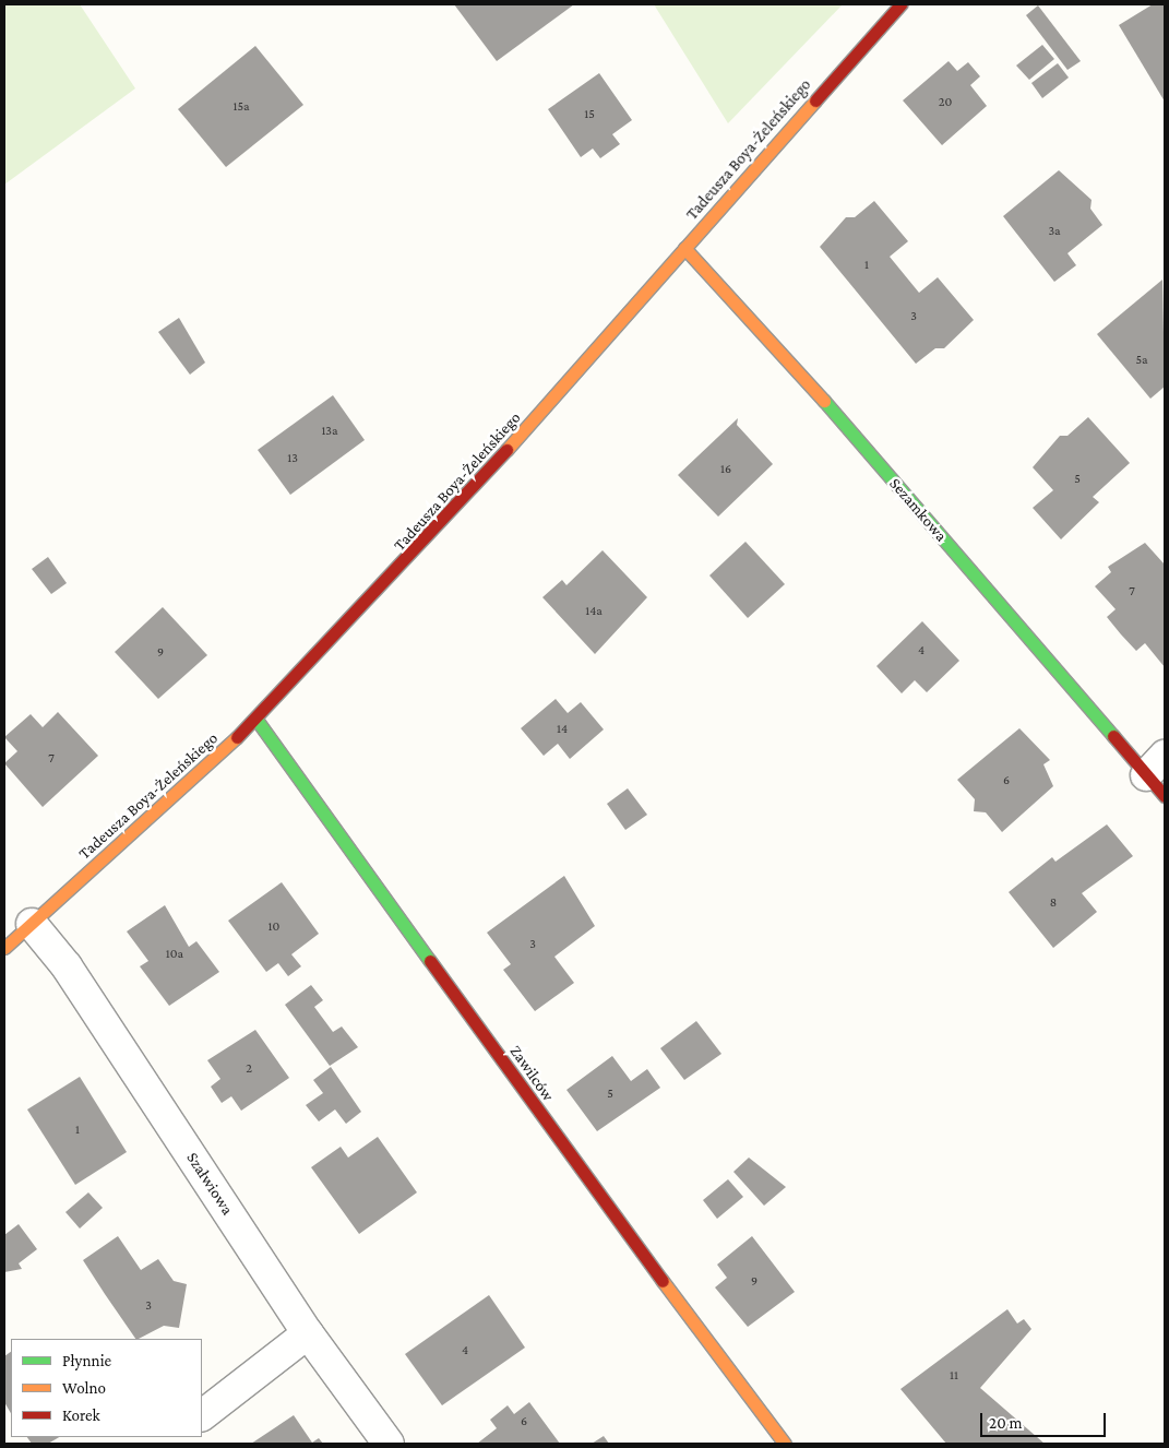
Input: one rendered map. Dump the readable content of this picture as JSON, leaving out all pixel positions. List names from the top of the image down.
{
  "streets": {
    "street": [
      "Tadeusza Boya-Żeleńskiego",
      "Sezamkowa",
      "Zawilców",
      "Szałwiowa"
    ]
  },
  "crossings": [
    ["Tadeusza Boya-Żeleńskiego", "Sezamkowa"],
    ["Tadeusza Boya-Żeleńskiego", "Zawilców"],
    ["Tadeusza Boya-Żeleńskiego", "Szałwiowa"]
  ],
  "house_numbers": [
    "20",
    "15a",
    "15",
    "3a",
    "1",
    "3",
    "5a",
    "13a",
    "13",
    "16",
    "5",
    "7",
    "14a",
    "4",
    "9",
    "14",
    "7",
    "6",
    "8",
    "10",
    "3",
    "10a",
    "2",
    "5",
    "1",
    "9",
    "3",
    "4",
    "11",
    "6"
  ],
  "legend": ["Płynnie", "Wolno", "Korek"],
  "scale_bar": "20 m"
}
